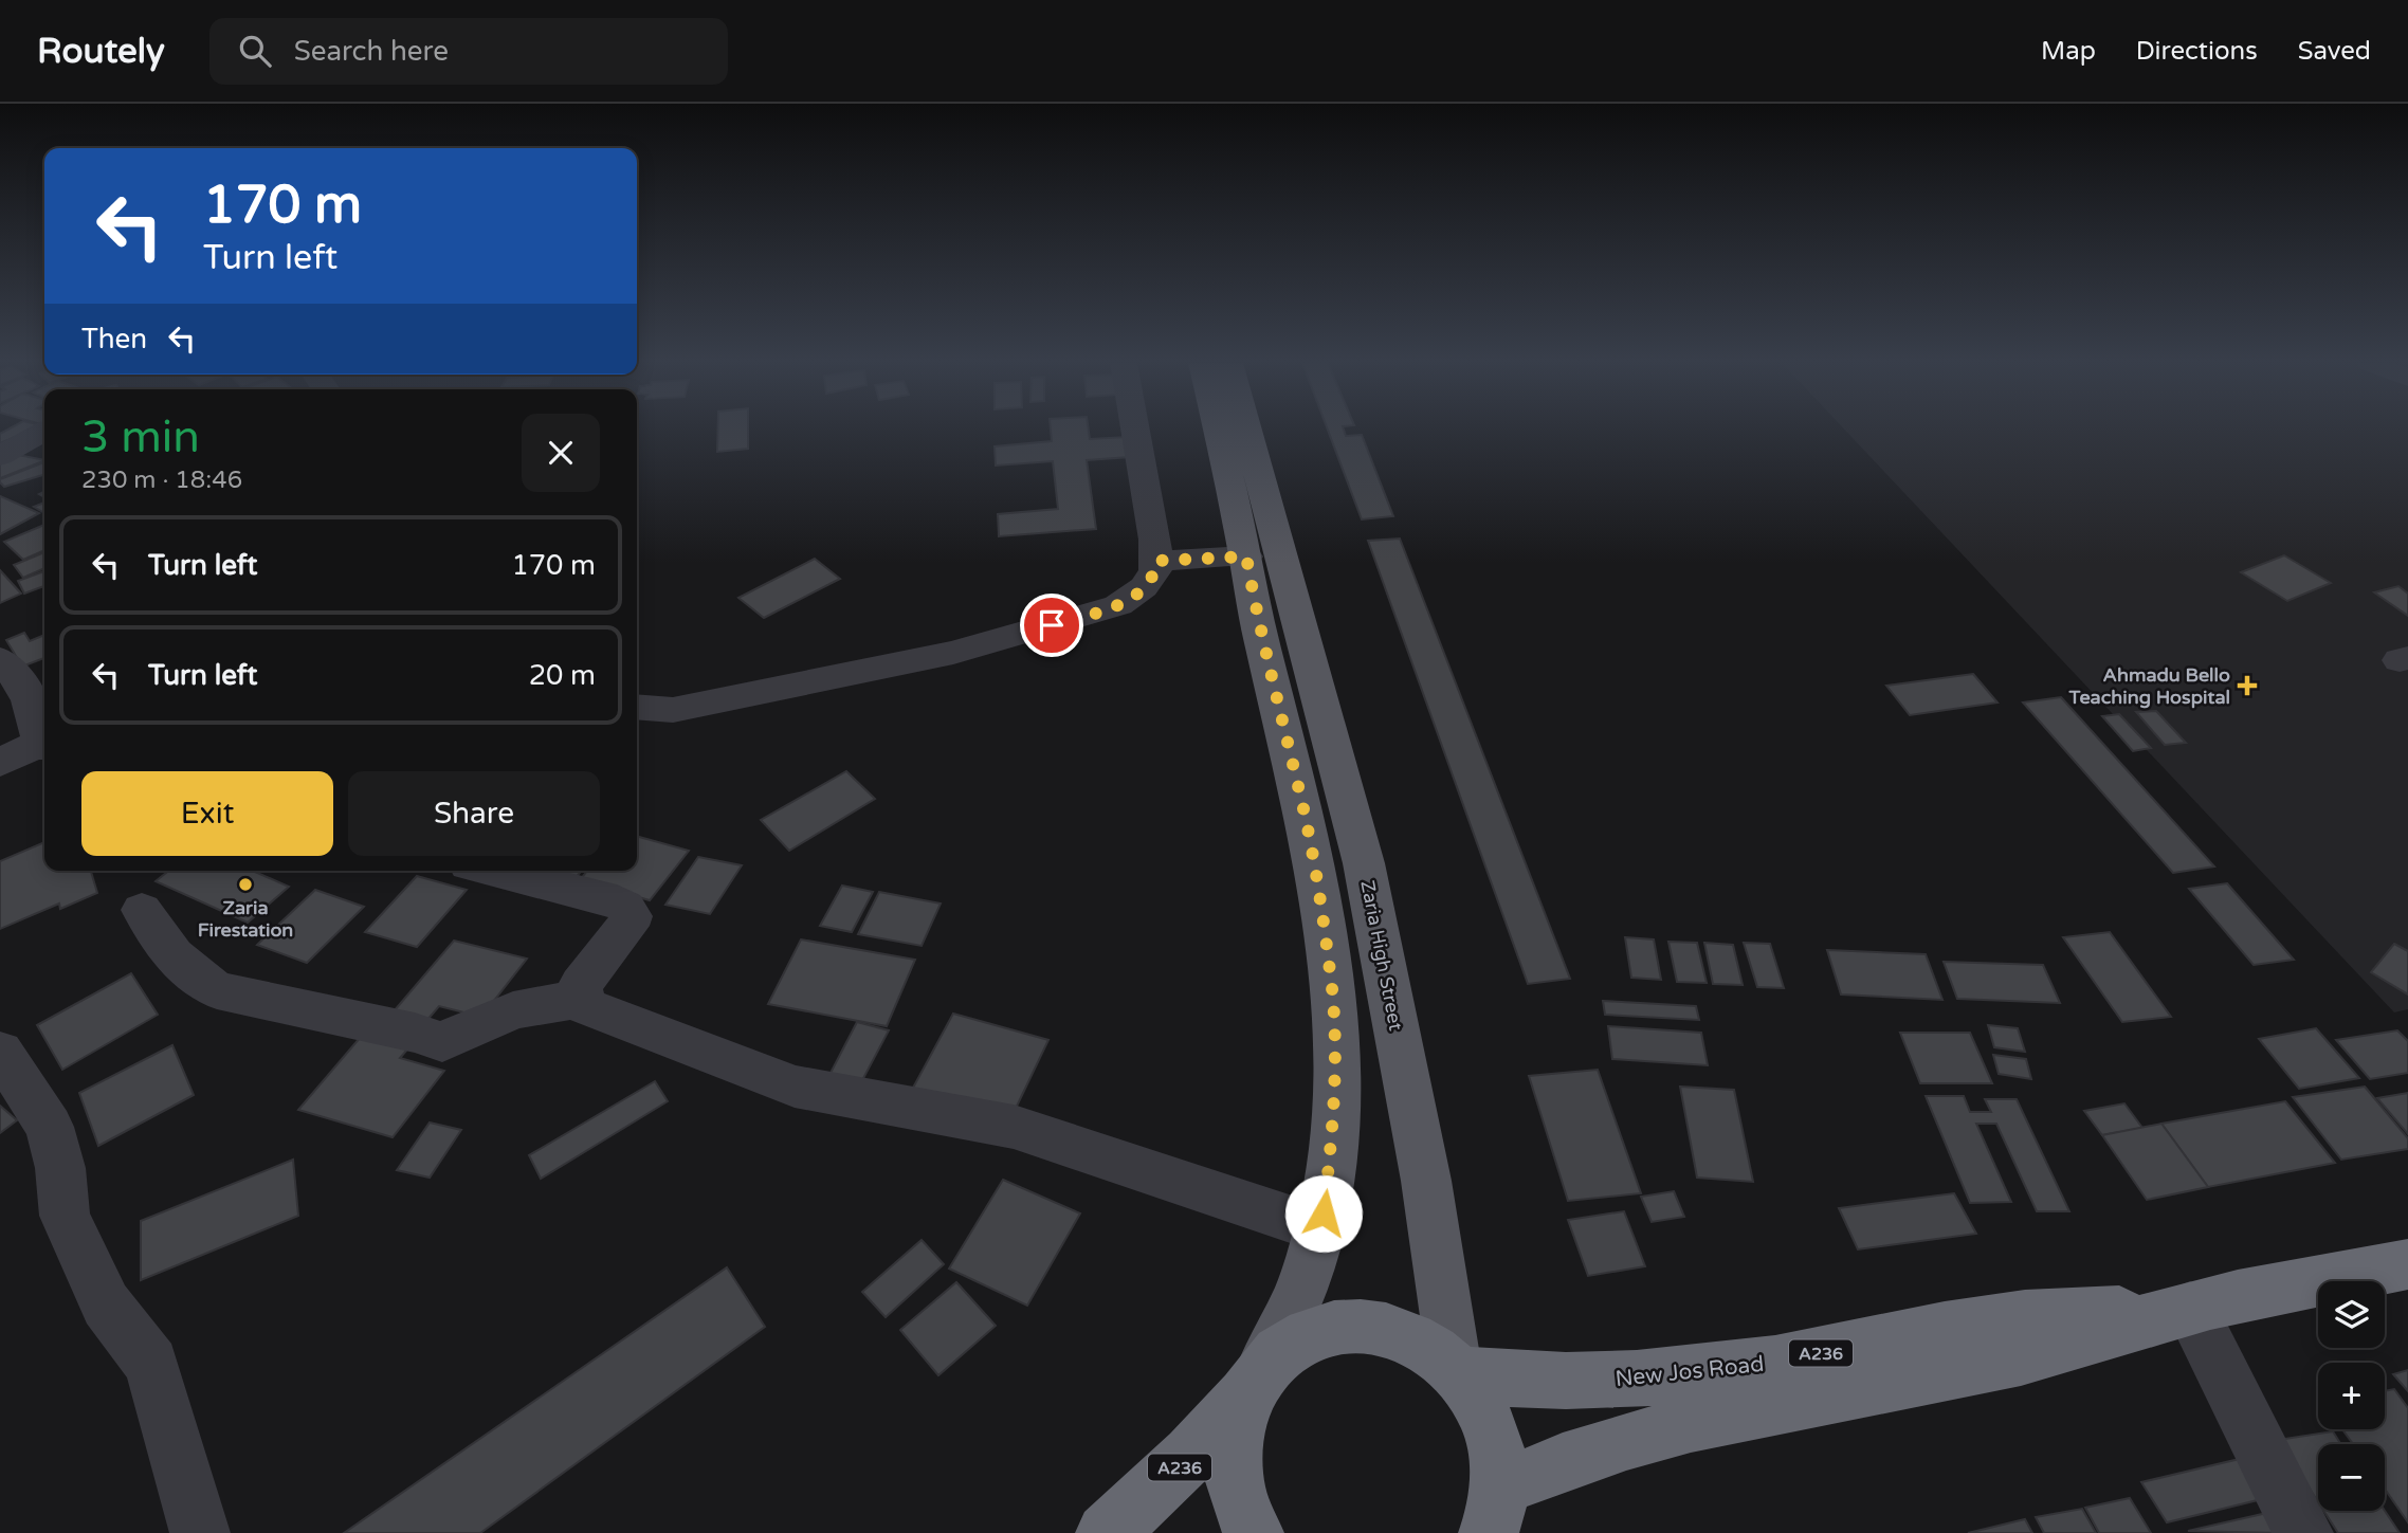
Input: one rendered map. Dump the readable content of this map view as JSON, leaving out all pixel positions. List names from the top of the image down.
{
  "streets": {
    "highway": ["A236", "New Jos Road"],
    "main road": ["Zaria High Street"]
  },
  "crossings": [
    ["Zaria High Street", "A236"],
    ["Zaria High Street", "New Jos Road"],
    ["A236", "New Jos Road"]
  ],
  "places": {
    "health": ["Ahmadu Bello Teaching Hospital"],
    "other": ["Zaria Firestation"]
  },
  "page": {
    "header": "Routely",
    "search": "Search here",
    "nav": ["Map", "Directions", "Saved"],
    "turn": ["170 m", "Turn left"],
    "then": "Then",
    "heading": ["3 min", "230 m · 18:46"],
    "list": [
      {
        "name": "Turn left",
        "value": "170 m"
      },
      {
        "name": "Turn left",
        "value": "20 m"
      }
    ],
    "buttons": ["Exit", "Share"],
    "map_buttons": ["+", "−"]
  }
}
